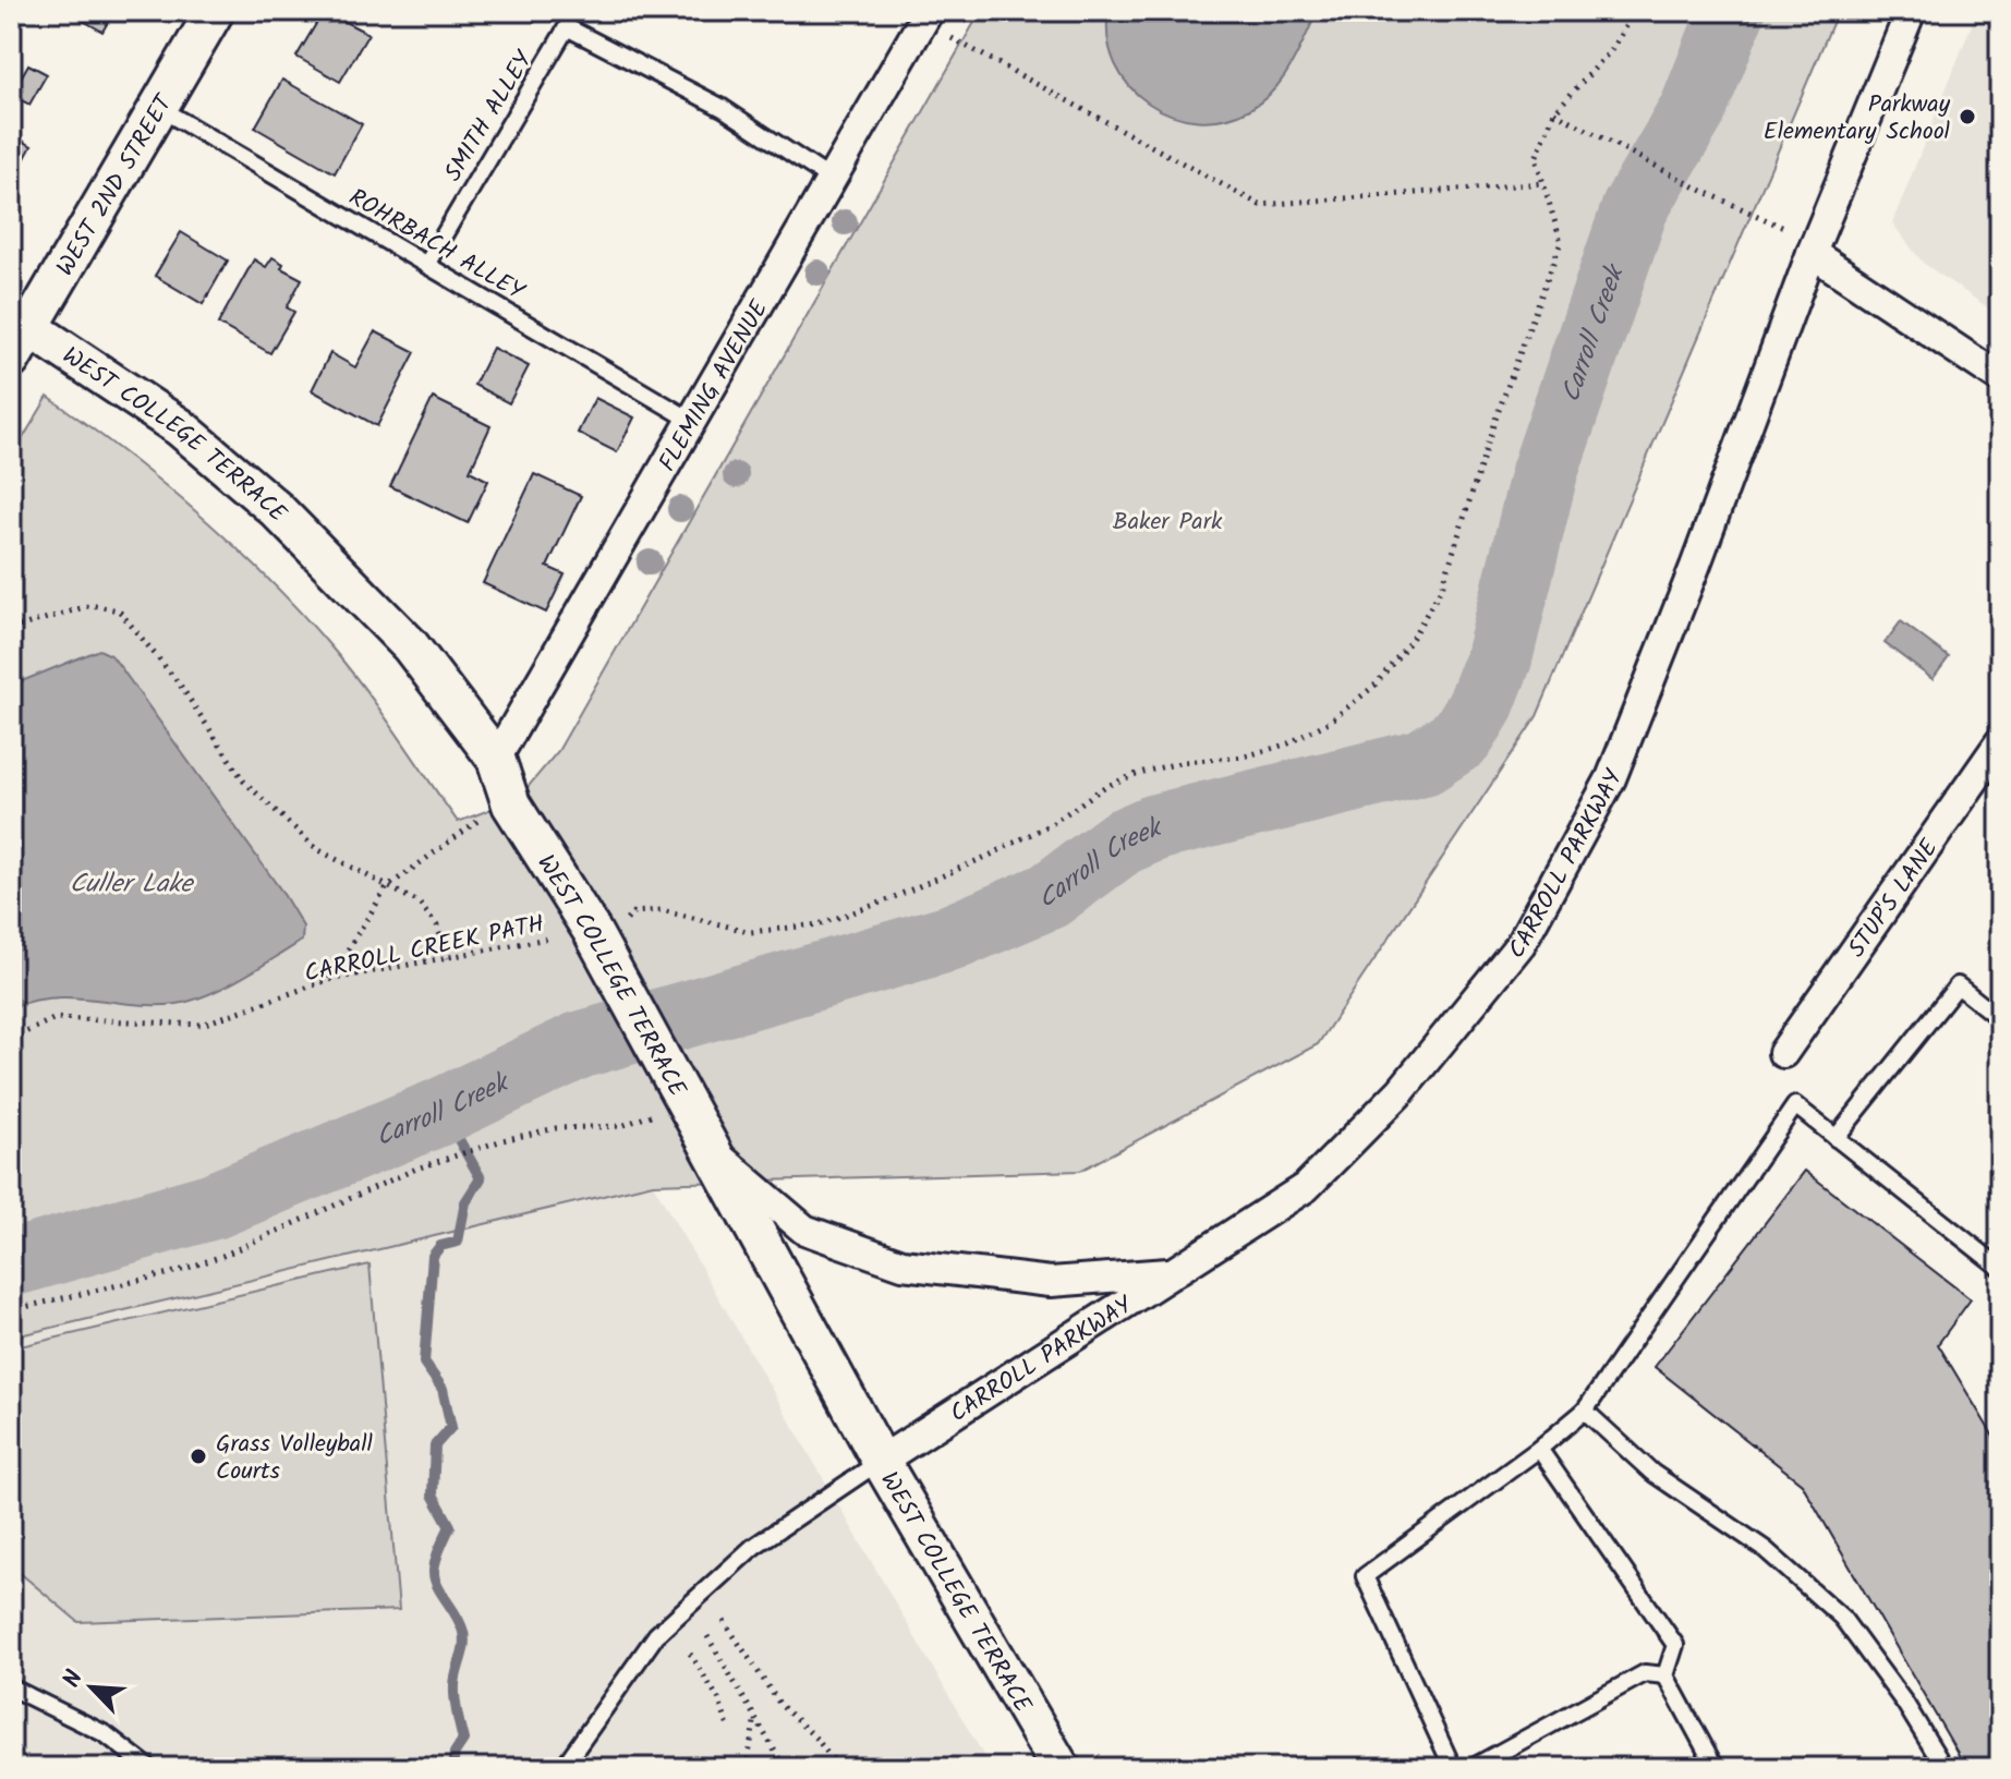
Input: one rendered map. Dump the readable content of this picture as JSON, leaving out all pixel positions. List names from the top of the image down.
{
  "streets": {
    "street": [
      "WEST 2ND STREET",
      "FLEMING AVENUE",
      "WEST COLLEGE TERRACE",
      "CARROLL PARKWAY",
      "STUP'S LANE"
    ],
    "lane": ["SMITH ALLEY", "ROHRBACH ALLEY"],
    "path": ["CARROLL CREEK PATH"]
  },
  "crossings": [
    ["SMITH ALLEY", "ROHRBACH ALLEY"],
    ["SMITH ALLEY", "FLEMING AVENUE"],
    ["WEST 2ND STREET", "ROHRBACH ALLEY"],
    ["WEST 2ND STREET", "WEST COLLEGE TERRACE"],
    ["ROHRBACH ALLEY", "FLEMING AVENUE"],
    ["FLEMING AVENUE", "WEST COLLEGE TERRACE"],
    ["WEST COLLEGE TERRACE", "CARROLL PARKWAY"],
    ["WEST COLLEGE TERRACE", "CARROLL CREEK PATH"]
  ],
  "water": ["Carroll Creek", "Culler Lake"],
  "parks": ["Baker Park"],
  "places": ["Parkway Elementary School", "Grass Volleyball Courts"],
  "north": "top left"
}
